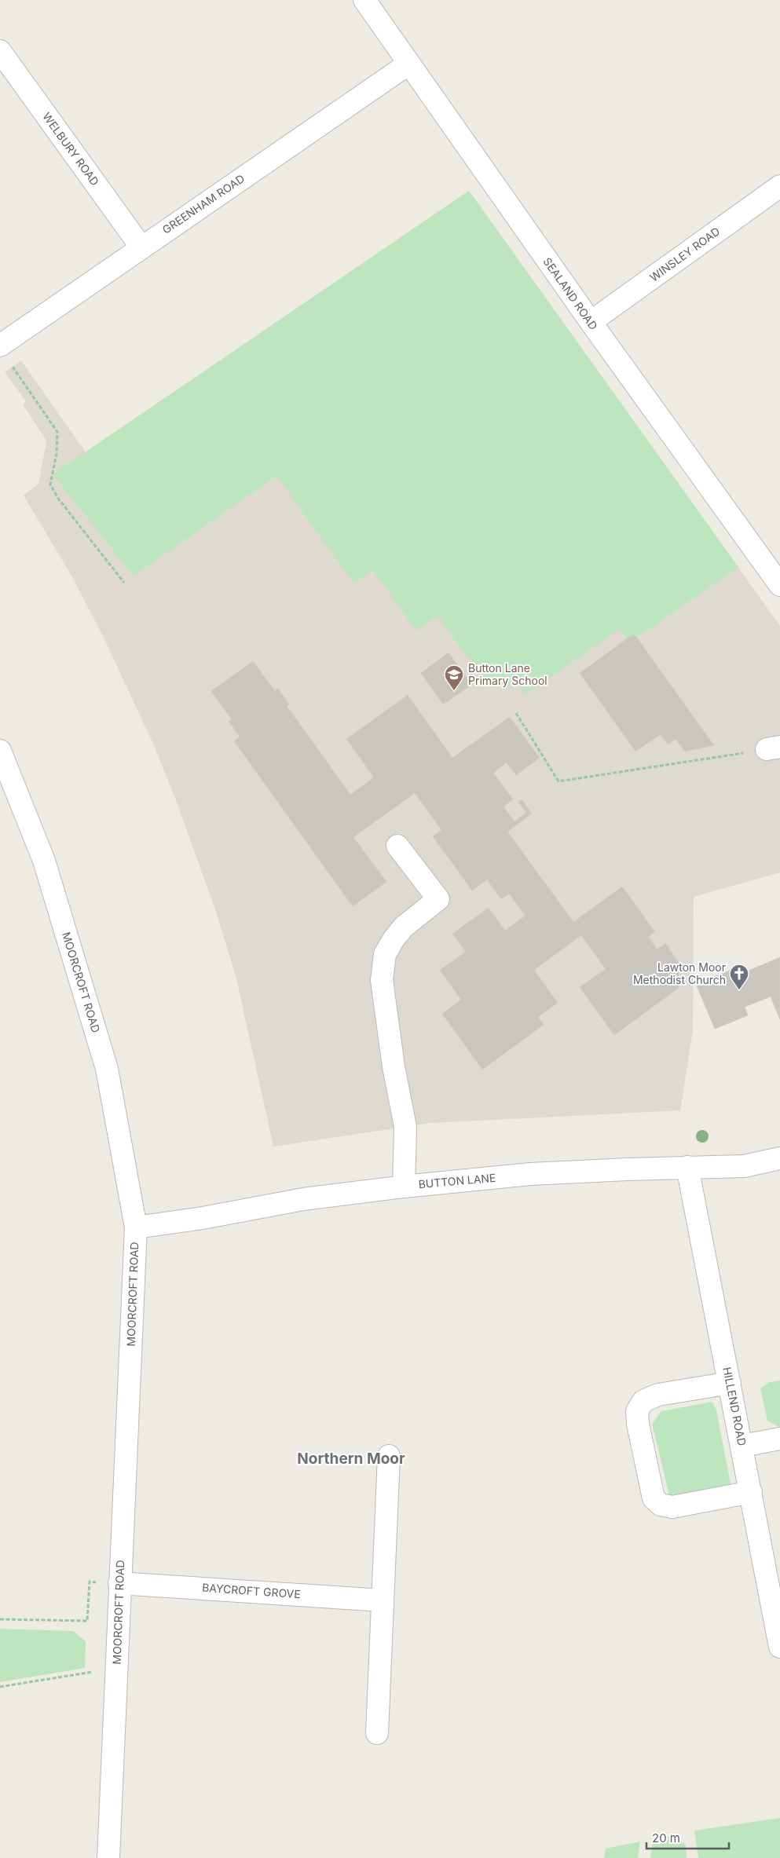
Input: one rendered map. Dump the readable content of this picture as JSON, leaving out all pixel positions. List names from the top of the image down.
{
  "streets": {
    "street": [
      "WELBURY ROAD",
      "GREENHAM ROAD",
      "WINSLEY ROAD",
      "SEALAND ROAD",
      "MOORCROFT ROAD",
      "BUTTON LANE",
      "HILLEND ROAD",
      "BAYCROFT GROVE"
    ]
  },
  "crossings": [
    ["WELBURY ROAD", "GREENHAM ROAD"],
    ["GREENHAM ROAD", "SEALAND ROAD"],
    ["WINSLEY ROAD", "SEALAND ROAD"],
    ["MOORCROFT ROAD", "BUTTON LANE"],
    ["MOORCROFT ROAD", "BAYCROFT GROVE"],
    ["BUTTON LANE", "HILLEND ROAD"]
  ],
  "districts": ["Northern Moor"],
  "places": {
    "school or university": ["Button Lane Primary School"],
    "church": ["Lawton Moor Methodist Church"]
  },
  "scale_bar": "20 m"
}
